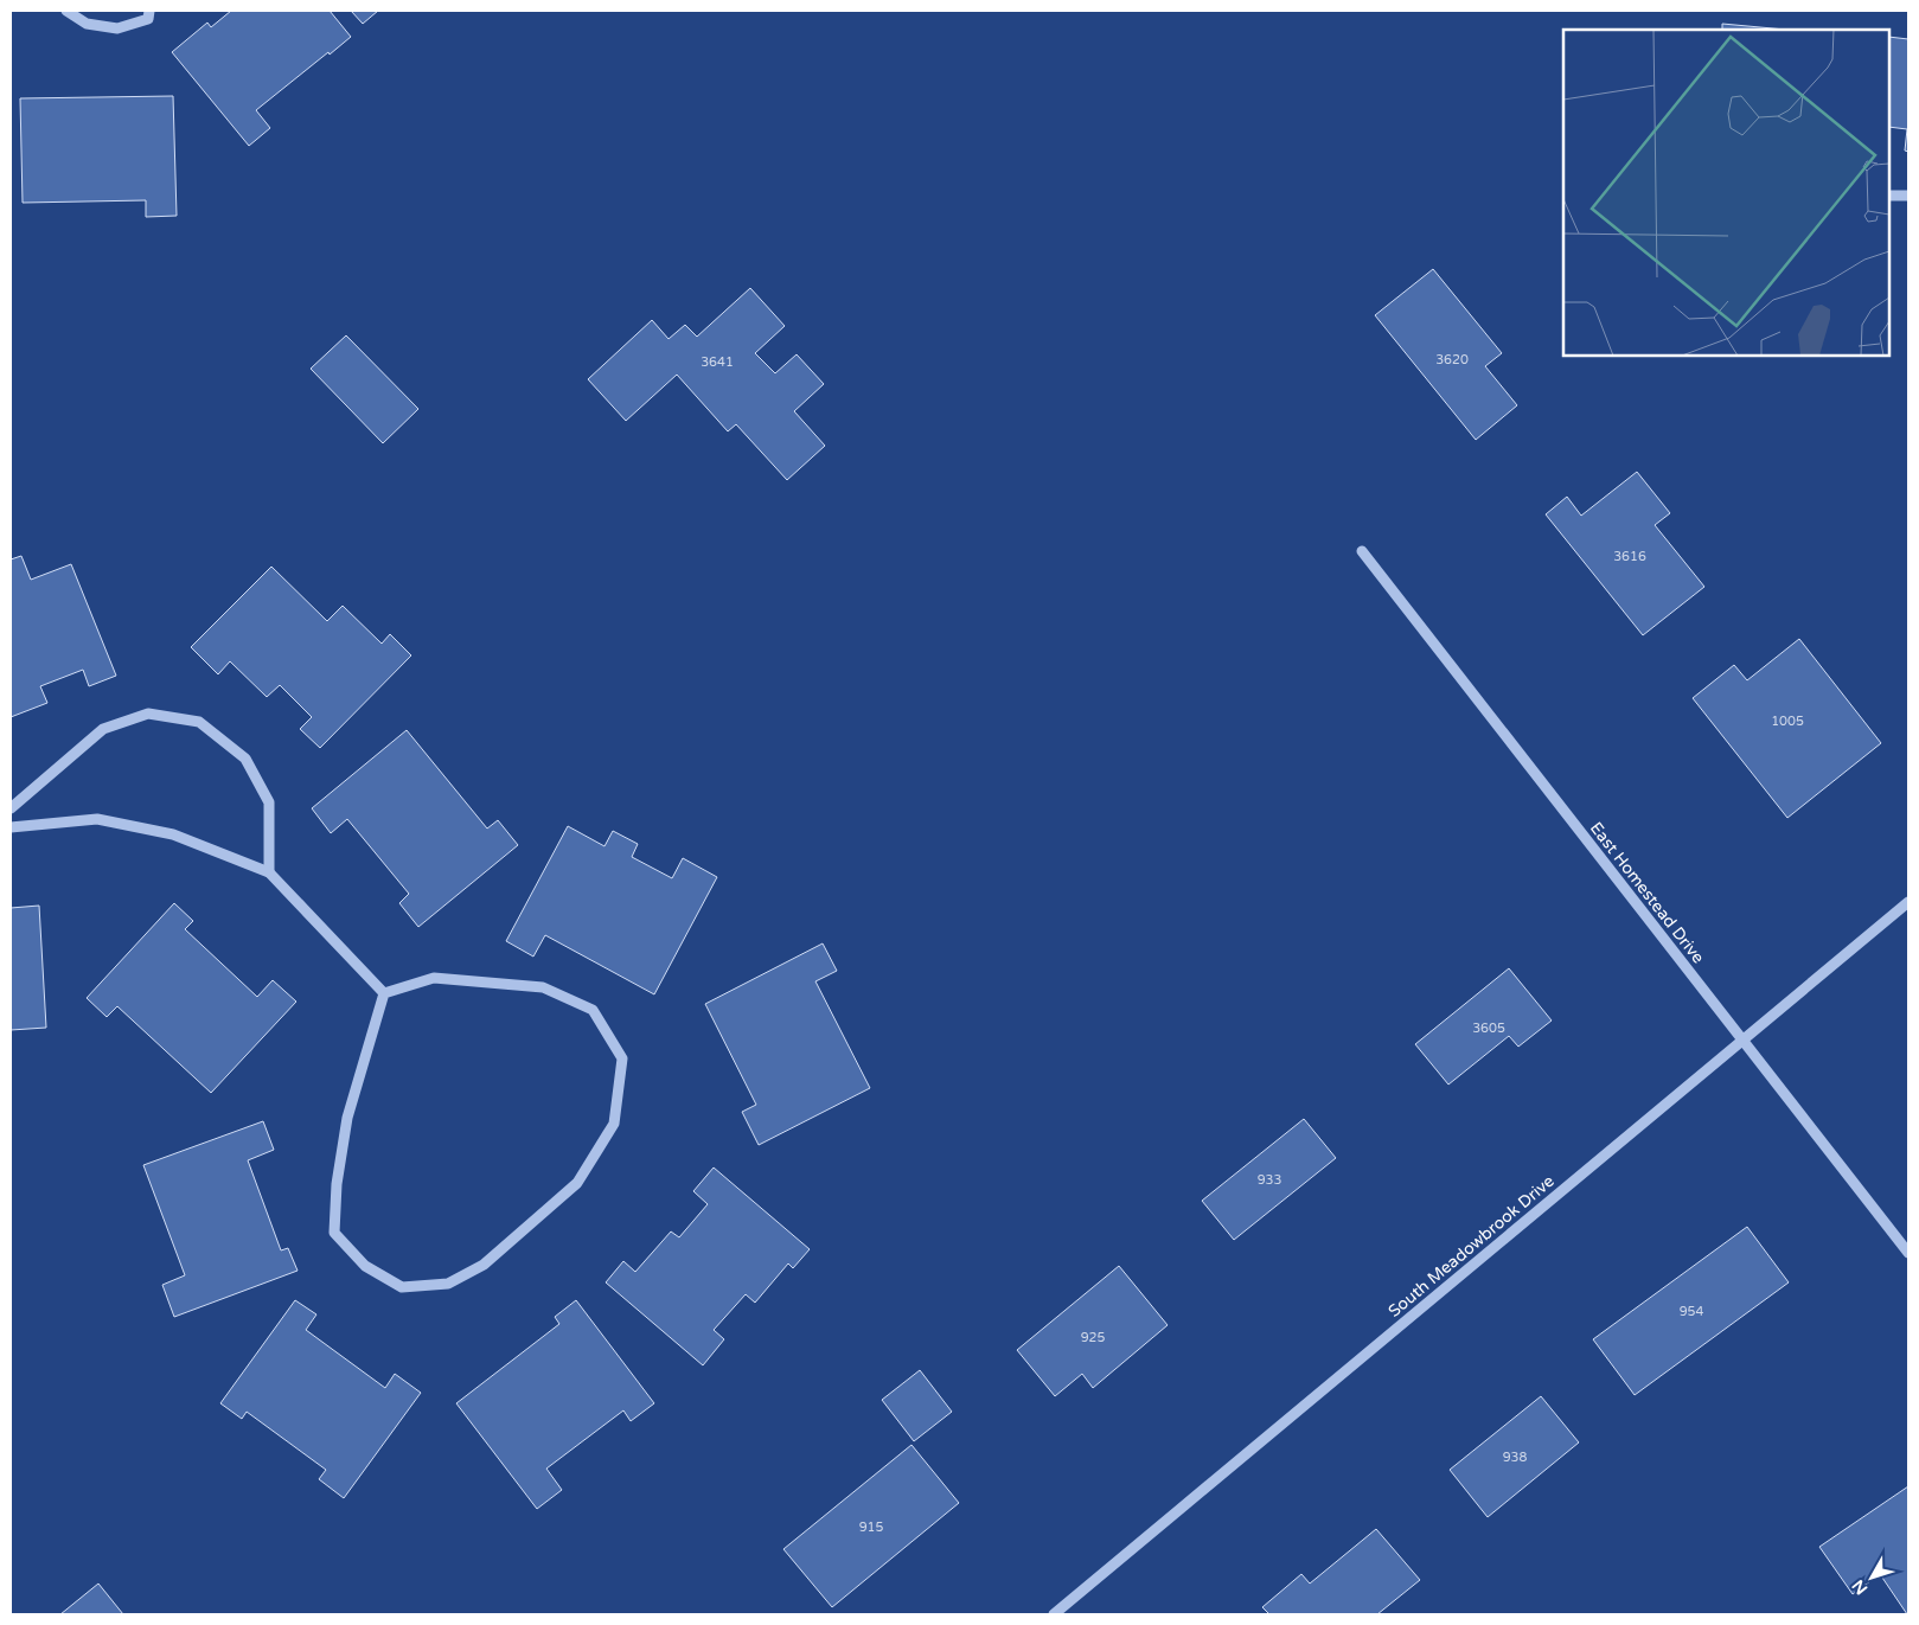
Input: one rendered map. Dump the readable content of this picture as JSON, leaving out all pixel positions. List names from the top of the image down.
{
  "streets": {
    "street": ["East Homestead Drive", "South Meadowbrook Drive"]
  },
  "crossings": [
    ["East Homestead Drive", "South Meadowbrook Drive"]
  ],
  "house_numbers": [
    "3620",
    "3641",
    "3616",
    "1005",
    "3605",
    "933",
    "954",
    "925",
    "938",
    "915"
  ],
  "north": "bottom left"
}
